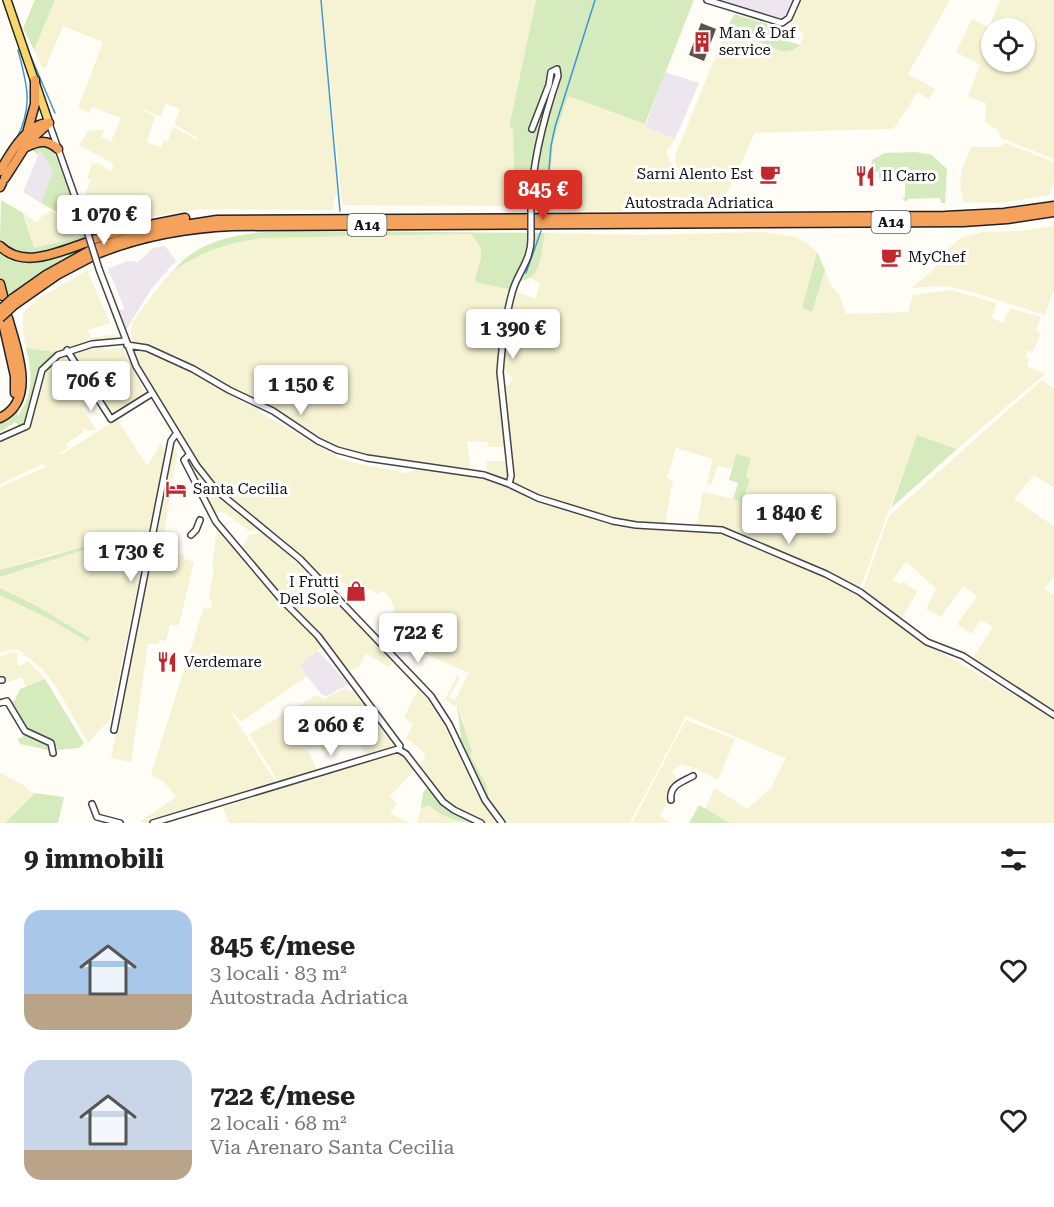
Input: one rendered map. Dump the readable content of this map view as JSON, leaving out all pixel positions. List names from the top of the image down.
{
  "streets": {
    "highway": ["Autostrada Adriatica", "A14"]
  },
  "places": {
    "building": ["Man & Daf service"],
    "cafe": ["Sarni Alento Est", "MyChef"],
    "restaurant": ["Il Carro", "Verdemare"],
    "hotel": ["Santa Cecilia"],
    "shop": ["I Frutti Del Sole"]
  },
  "page": {
    "price": [
      "845 €",
      "1 070 €",
      "1 390 €",
      "706 €",
      "1 150 €",
      "1 840 €",
      "1 730 €",
      "722 €",
      "2 060 €"
    ],
    "heading": "9 immobili",
    "list": [
      {
        "name": "845 €/mese",
        "note": "3 locali · 83 m² · Autostrada Adriatica"
      },
      {
        "name": "722 €/mese",
        "note": "2 locali · 68 m² · Via Arenaro Santa Cecilia"
      }
    ]
  }
}
